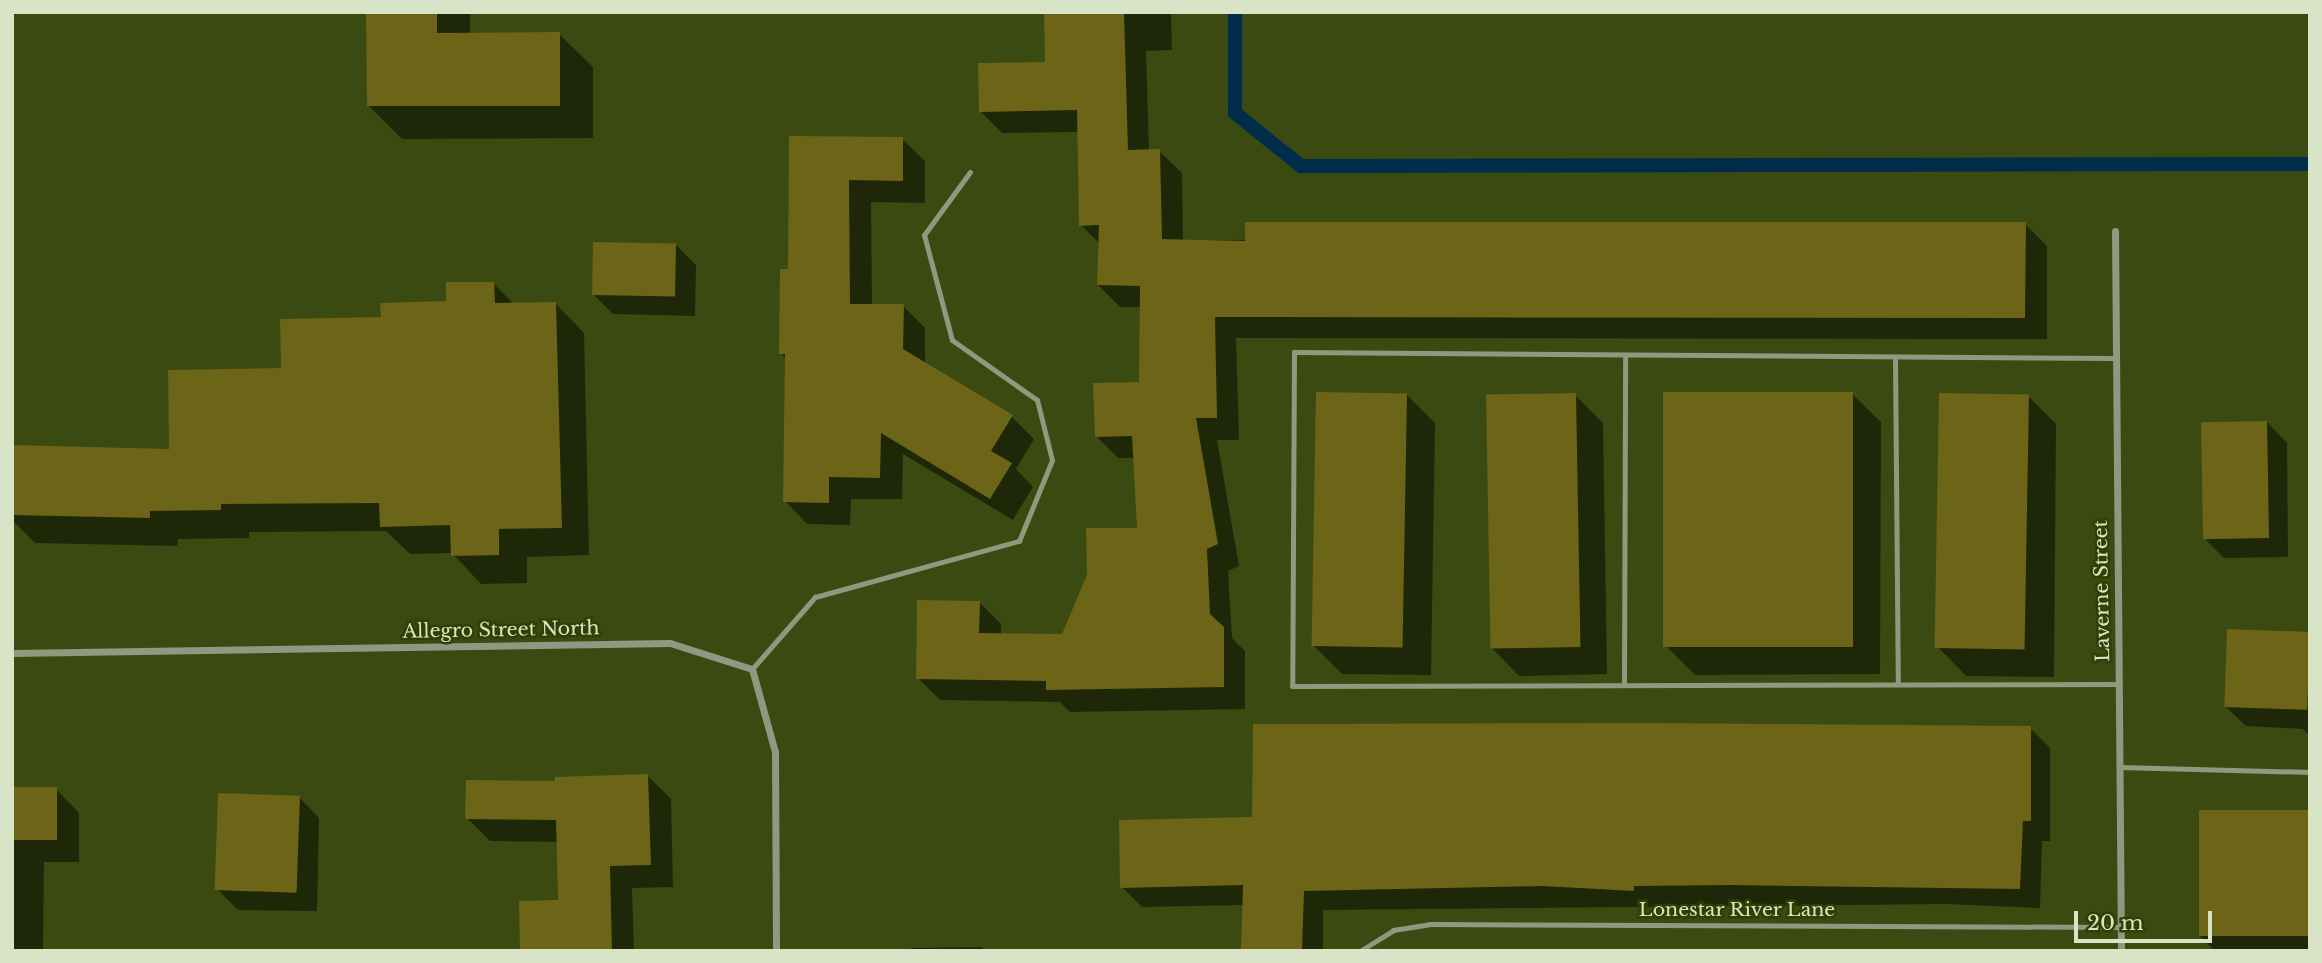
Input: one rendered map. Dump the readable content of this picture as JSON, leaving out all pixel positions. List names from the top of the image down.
{
  "streets": {
    "street": ["Laverne Street", "Allegro Street North"],
    "lane": ["Lonestar River Lane"]
  },
  "crossings": [
    ["Laverne Street", "Lonestar River Lane"]
  ],
  "scale_bar": "20 m"
}
